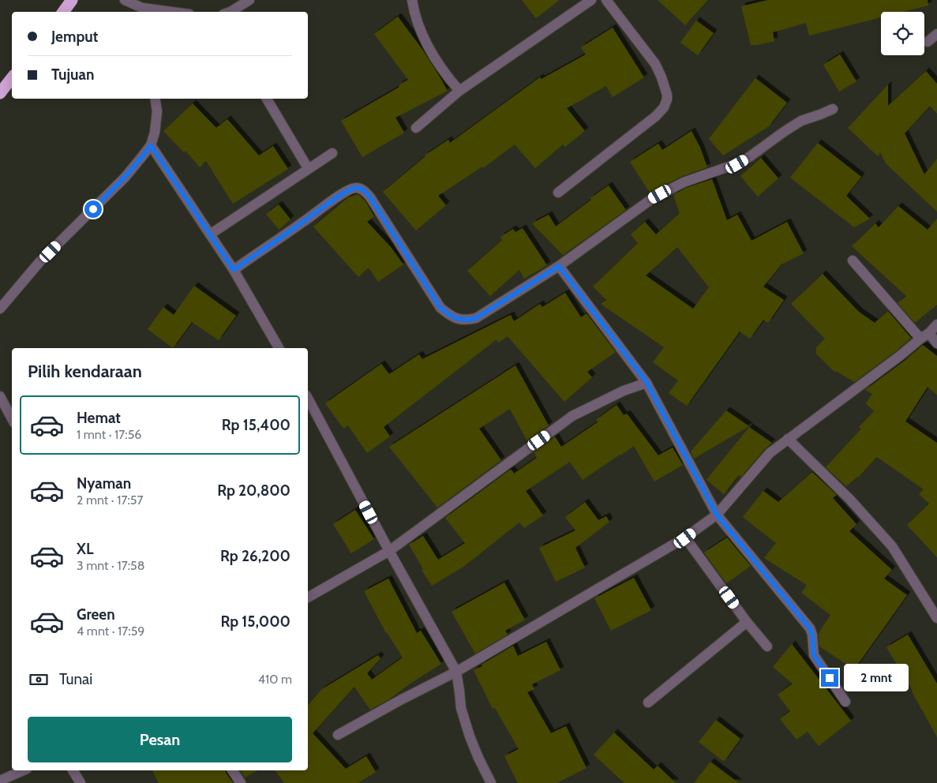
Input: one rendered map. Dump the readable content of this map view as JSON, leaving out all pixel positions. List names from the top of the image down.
{
  "page": {
    "banner": ["Jemput", "Tujuan"],
    "heading": "Pilih kendaraan",
    "list": [
      {
        "name": "Hemat",
        "note": "1 mnt · 17:56",
        "value": "Rp 15,400"
      },
      {
        "name": "Nyaman",
        "note": "2 mnt · 17:57",
        "value": "Rp 20,800"
      },
      {
        "name": "XL",
        "note": "3 mnt · 17:58",
        "value": "Rp 26,200"
      },
      {
        "name": "Green",
        "note": "4 mnt · 17:59",
        "value": "Rp 15,000"
      }
    ],
    "pay": ["Tunai", "410 m"],
    "bubble": "2 mnt",
    "buttons": "Pesan"
  }
}
